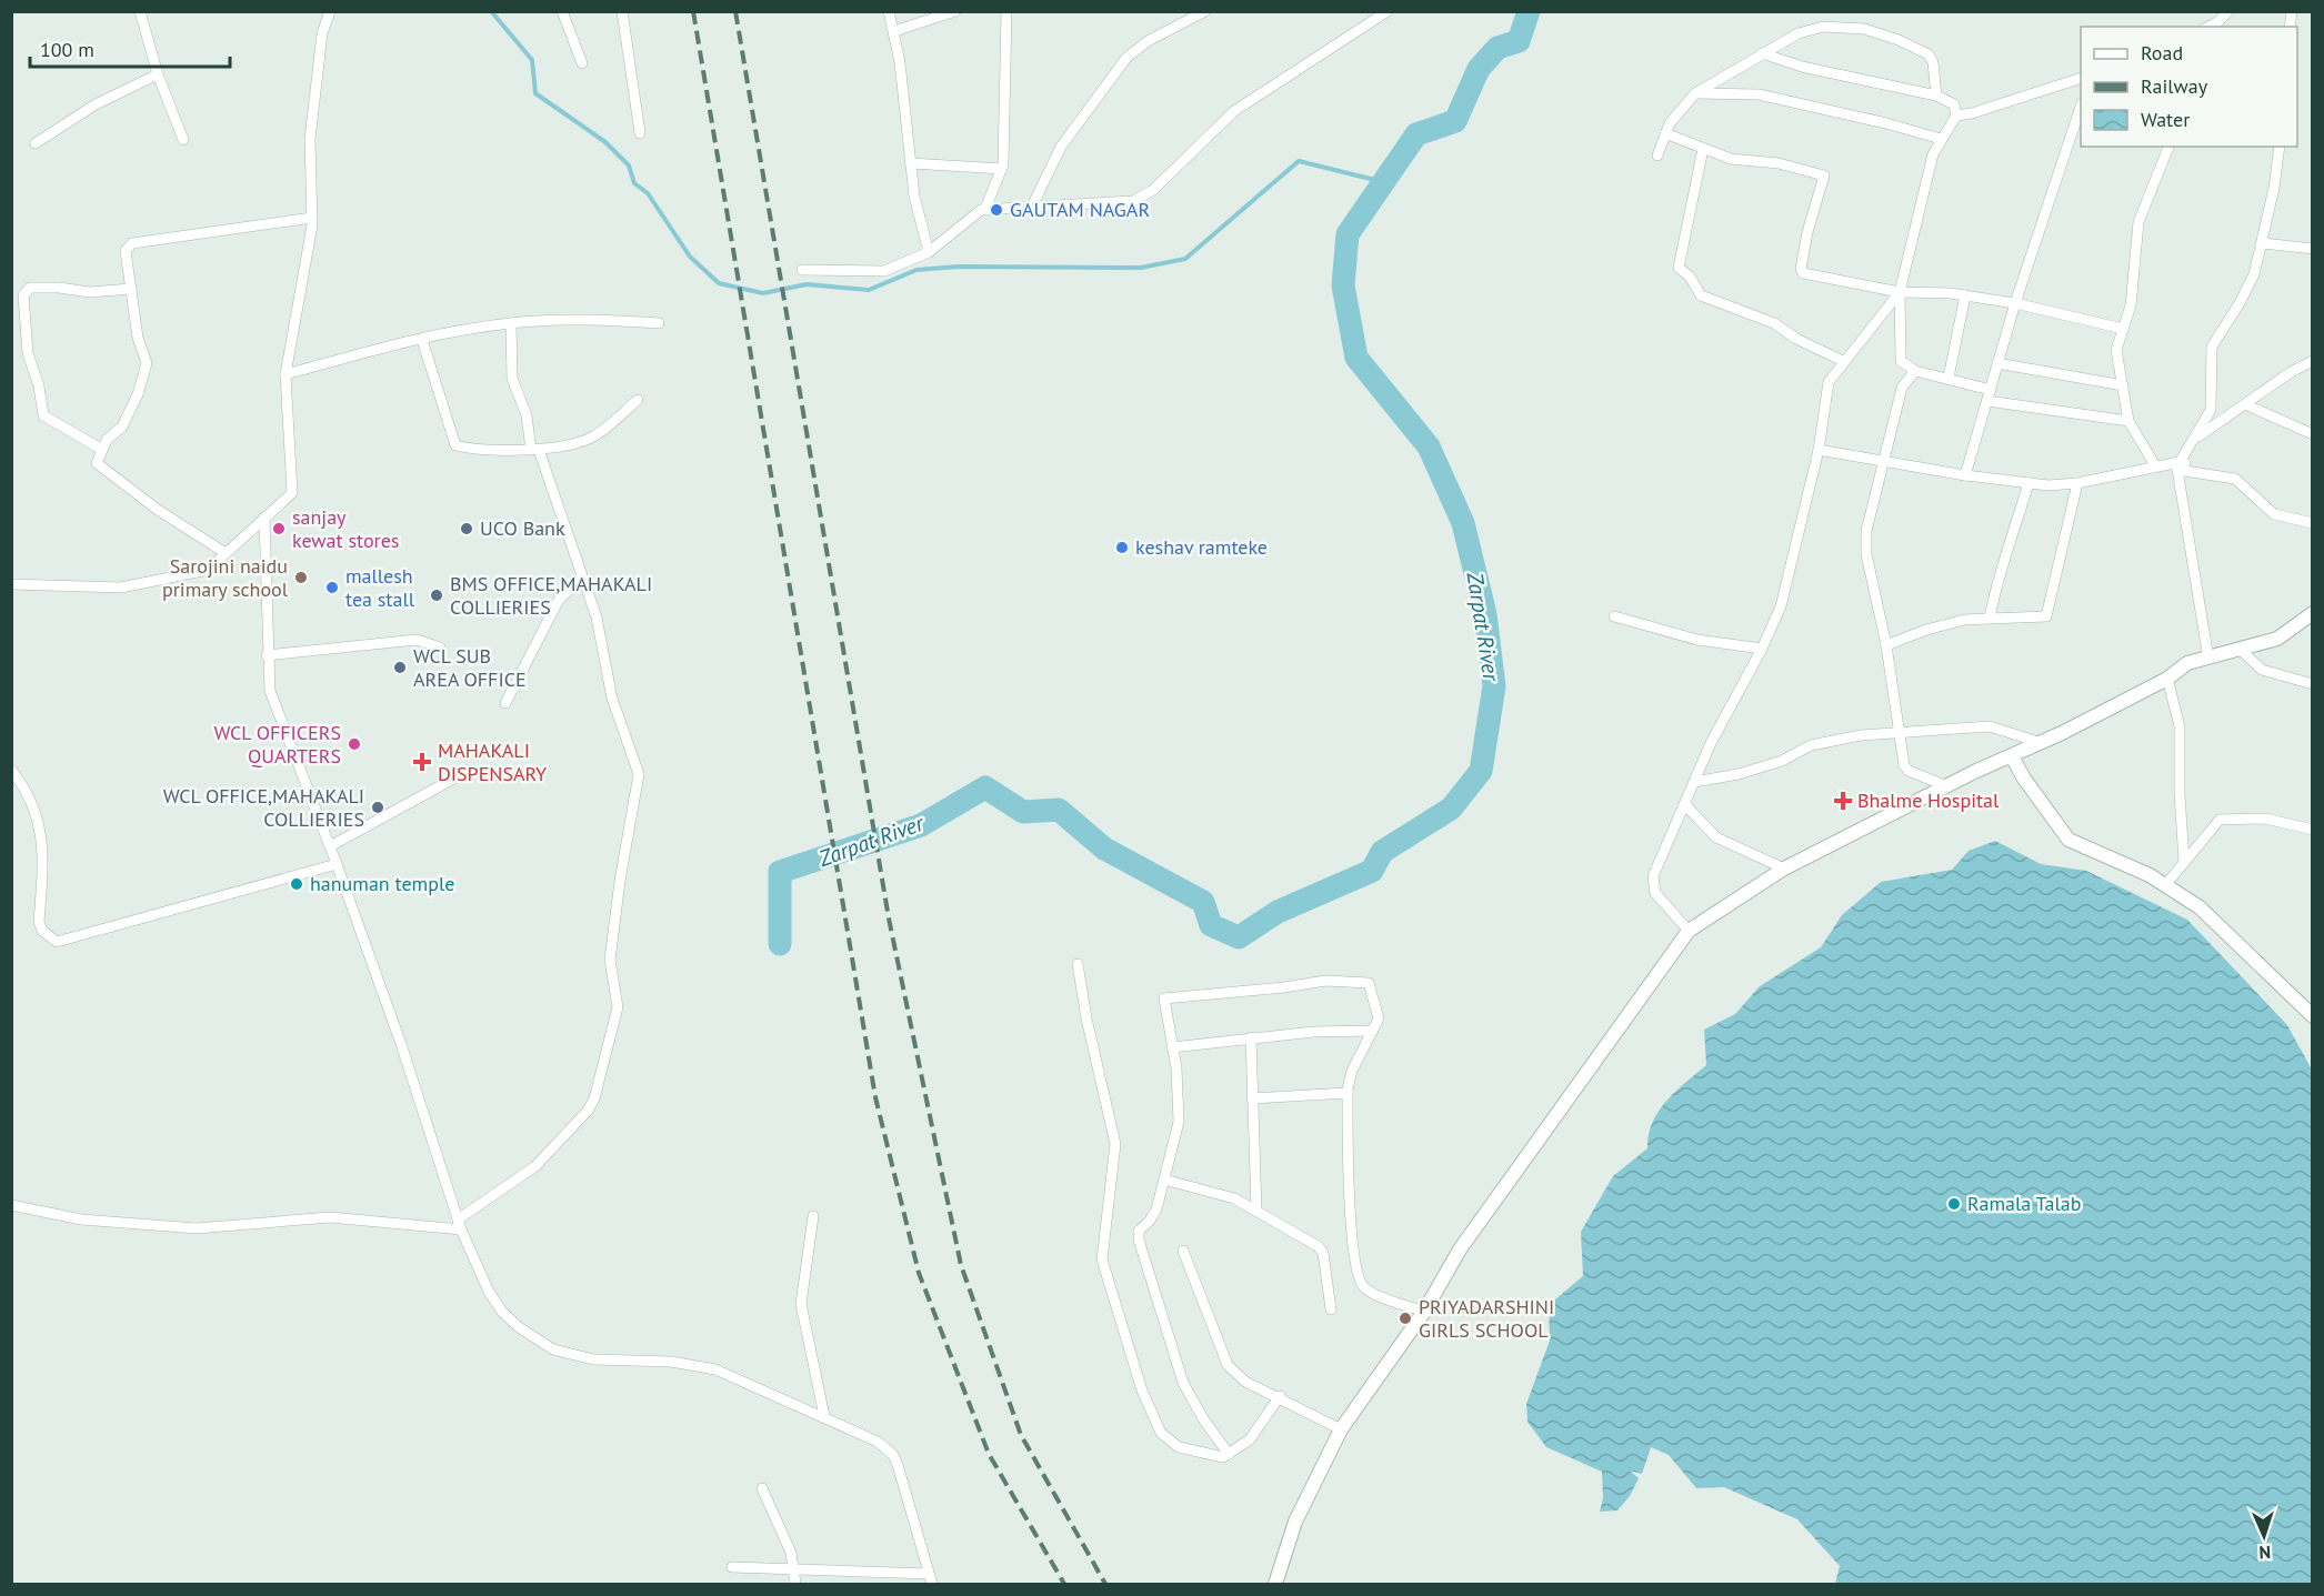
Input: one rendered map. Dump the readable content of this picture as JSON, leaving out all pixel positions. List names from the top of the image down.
{
  "water": ["Zarpat River"],
  "places": {
    "other": [
      "GAUTAM NAGAR",
      "sanjay kewat stores",
      "UCO Bank",
      "keshav ramteke",
      "Sarojini naidu primary school",
      "mallesh tea stall",
      "BMS OFFICE,MAHAKALI COLLIERIES",
      "WCL SUB AREA OFFICE",
      "WCL OFFICERS QUARTERS",
      "WCL OFFICE,MAHAKALI COLLIERIES",
      "hanuman temple",
      "Ramala Talab",
      "PRIYADARSHINI GIRLS SCHOOL"
    ],
    "health": ["MAHAKALI DISPENSARY", "Bhalme Hospital"]
  },
  "legend": ["Road", "Railway", "Water"],
  "scale_bar": "100 m",
  "north": "bottom"
}
